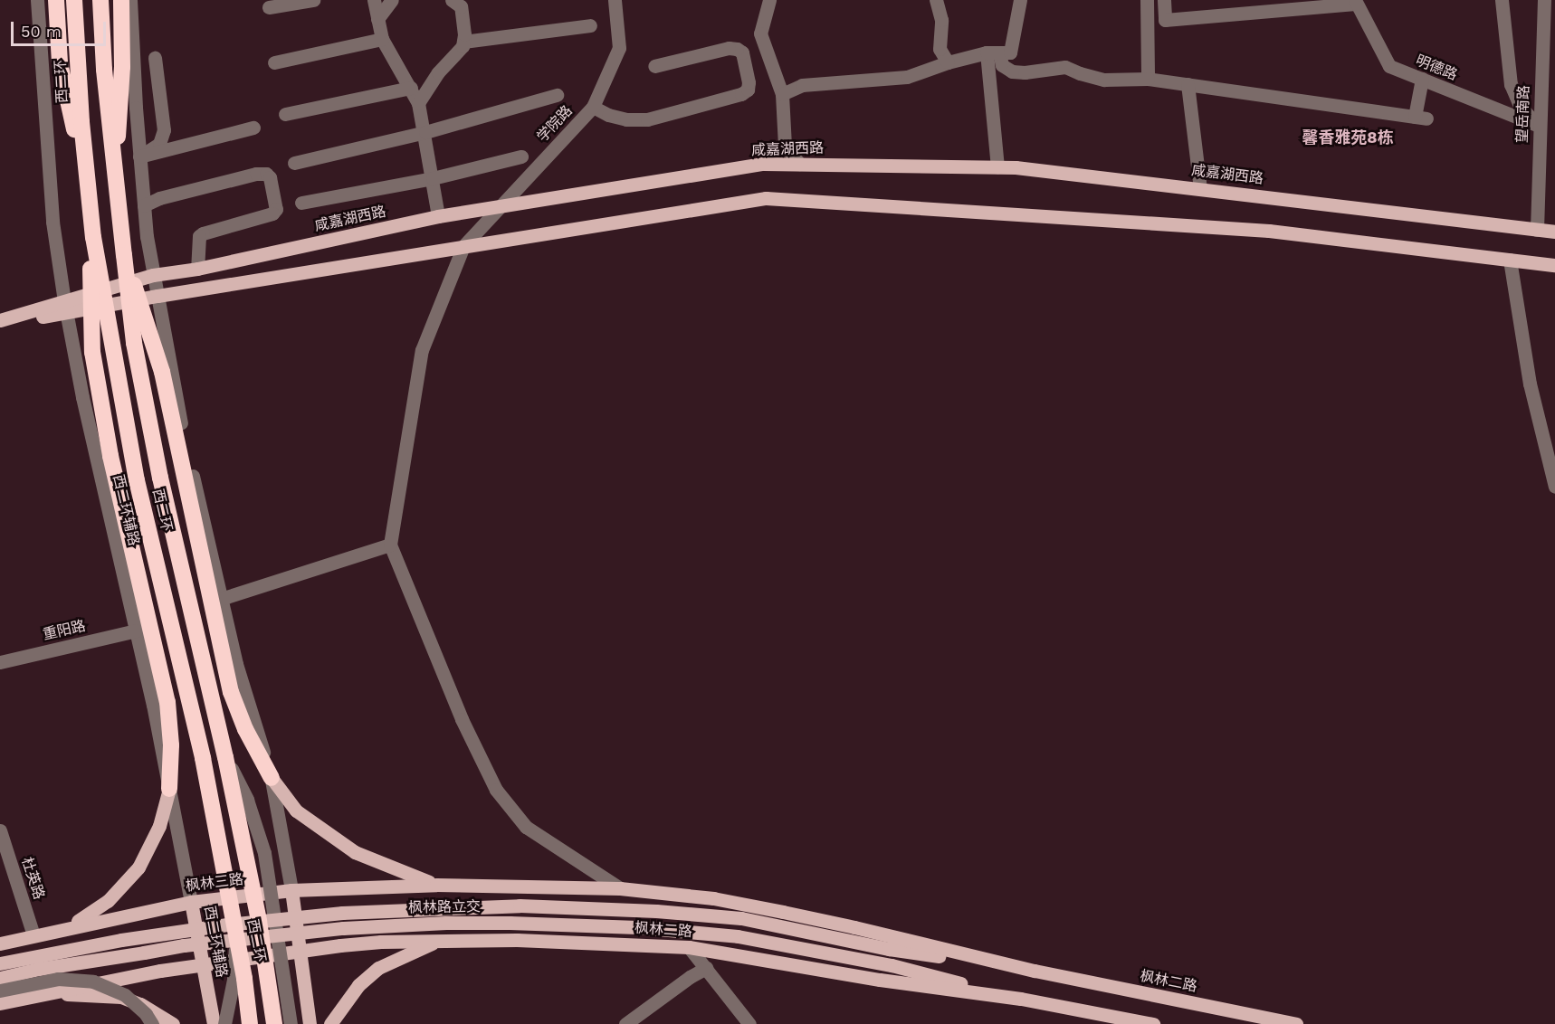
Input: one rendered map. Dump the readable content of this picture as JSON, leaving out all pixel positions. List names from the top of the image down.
{
  "streets": {
    "highway": ["西二环"],
    "main road": [
      "咸嘉湖西路",
      "西二环辅路",
      "枫林三路",
      "枫林路立交",
      "枫林二路"
    ],
    "street": [
      "明德路",
      "望岳南路",
      "学院路",
      "重阳路",
      "杜英路"
    ]
  },
  "crossings": [
    ["明德路", "望岳南路"],
    ["望岳南路", "咸嘉湖西路"],
    ["学院路", "咸嘉湖西路"],
    ["咸嘉湖西路", "西二环辅路"],
    ["西二环辅路", "重阳路"],
    ["西二环辅路", "枫林三路"],
    ["杜英路", "枫林三路"],
    ["枫林三路", "枫林二路"],
    ["枫林路立交", "枫林二路"]
  ],
  "districts": ["馨香雅苑8栋"],
  "scale_bar": "50 m"
}
